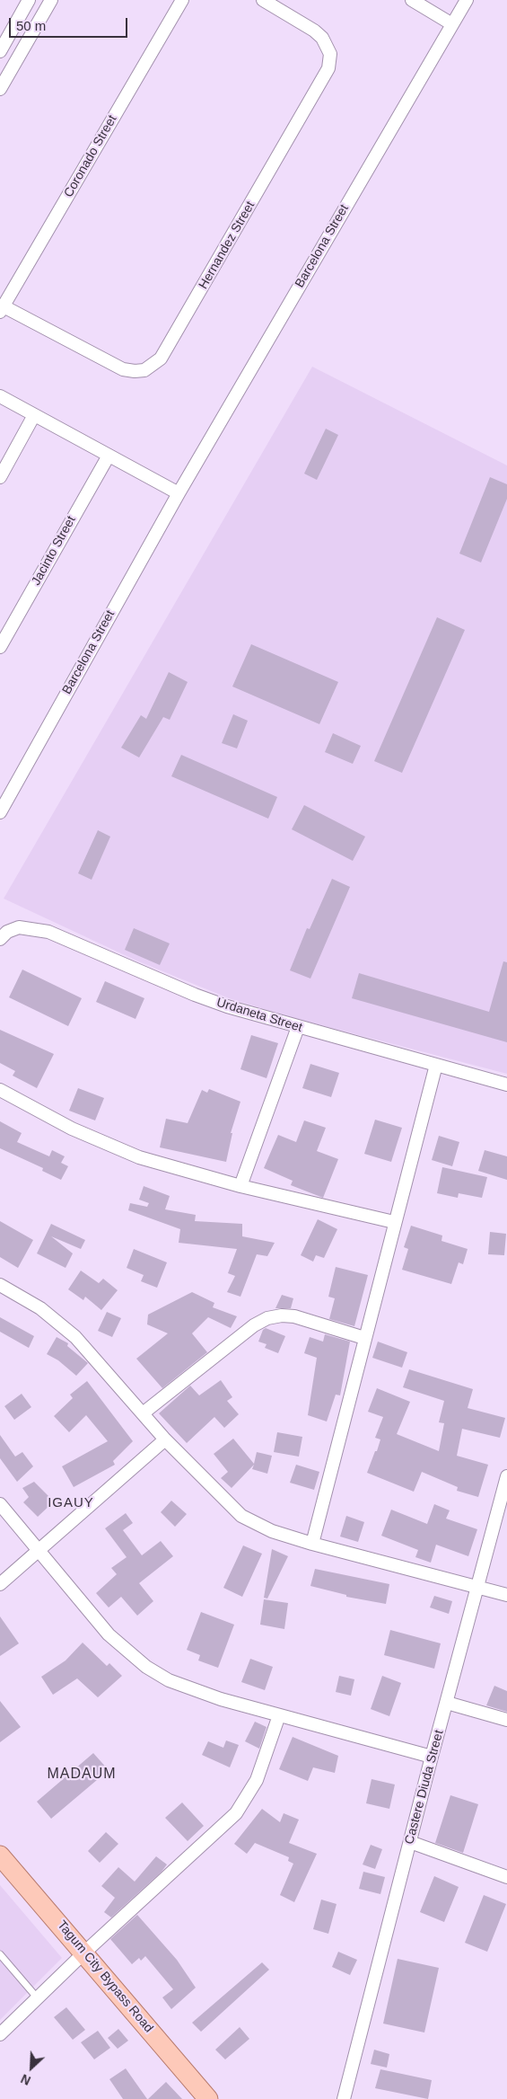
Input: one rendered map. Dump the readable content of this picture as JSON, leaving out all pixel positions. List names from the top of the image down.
{
  "streets": {
    "main road": ["Tagum City Bypass Road"],
    "street": [
      "Coronado Street",
      "Hernandez Street",
      "Barcelona Street",
      "Jacinto Street",
      "Urdaneta Street",
      "Castere Diuda Street"
    ]
  },
  "crossings": [
    ["Coronado Street", "Hernandez Street"]
  ],
  "districts": ["IGAUY", "MADAUM"],
  "scale_bar": "50 m",
  "north": "bottom left"
}
